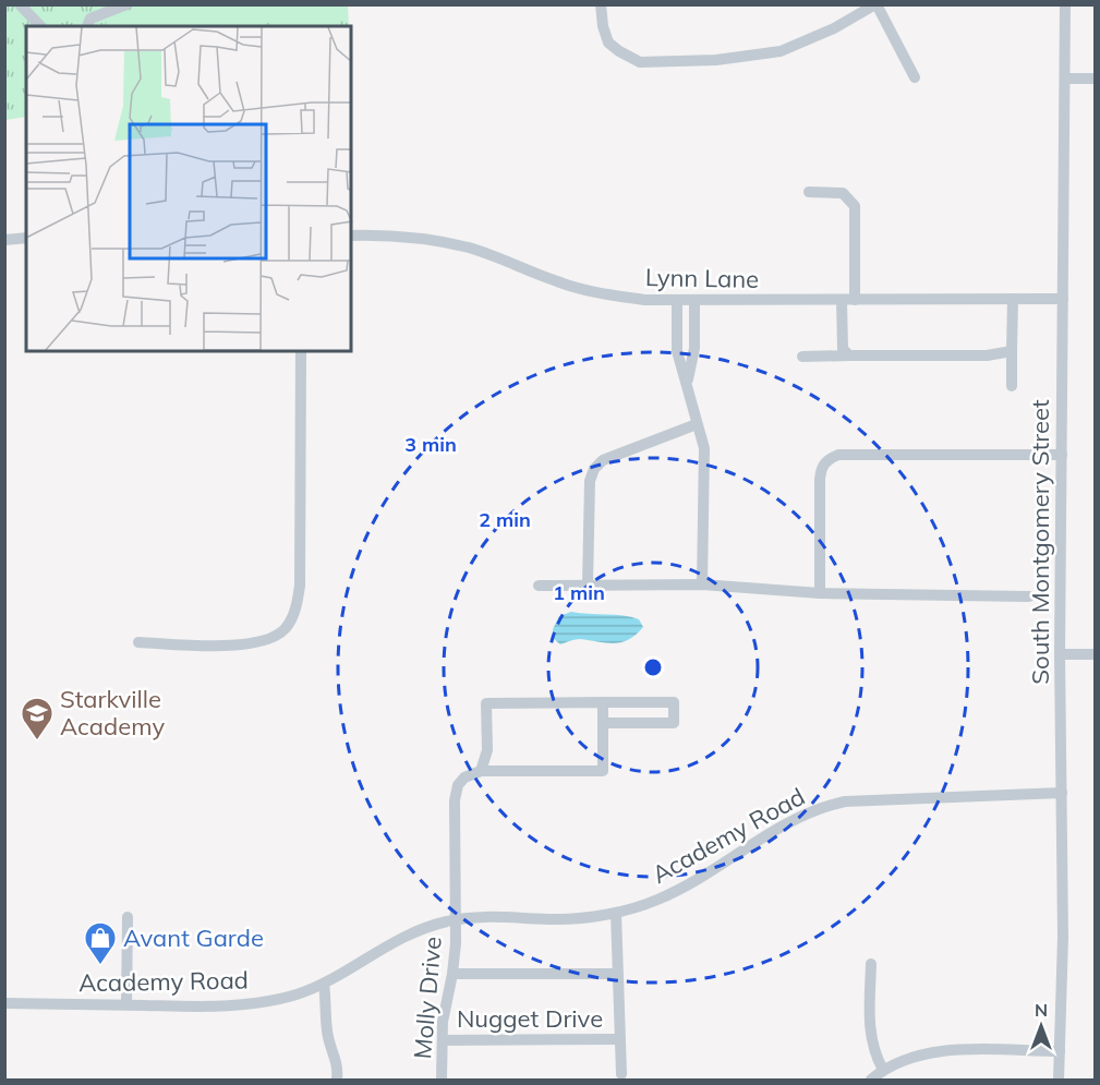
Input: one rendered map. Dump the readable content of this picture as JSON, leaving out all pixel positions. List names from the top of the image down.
{
  "streets": {
    "street": [
      "Lynn Lane",
      "South Montgomery Street",
      "Academy Road",
      "Molly Drive",
      "Nugget Drive"
    ]
  },
  "crossings": [
    ["Lynn Lane", "South Montgomery Street"],
    ["South Montgomery Street", "Academy Road"],
    ["Academy Road", "Molly Drive"],
    ["Molly Drive", "Nugget Drive"]
  ],
  "places": {
    "school or university": ["Starkville Academy"],
    "shop": ["Avant Garde"]
  },
  "north": "top",
  "rings": ["3 min", "2 min", "1 min"]
}
